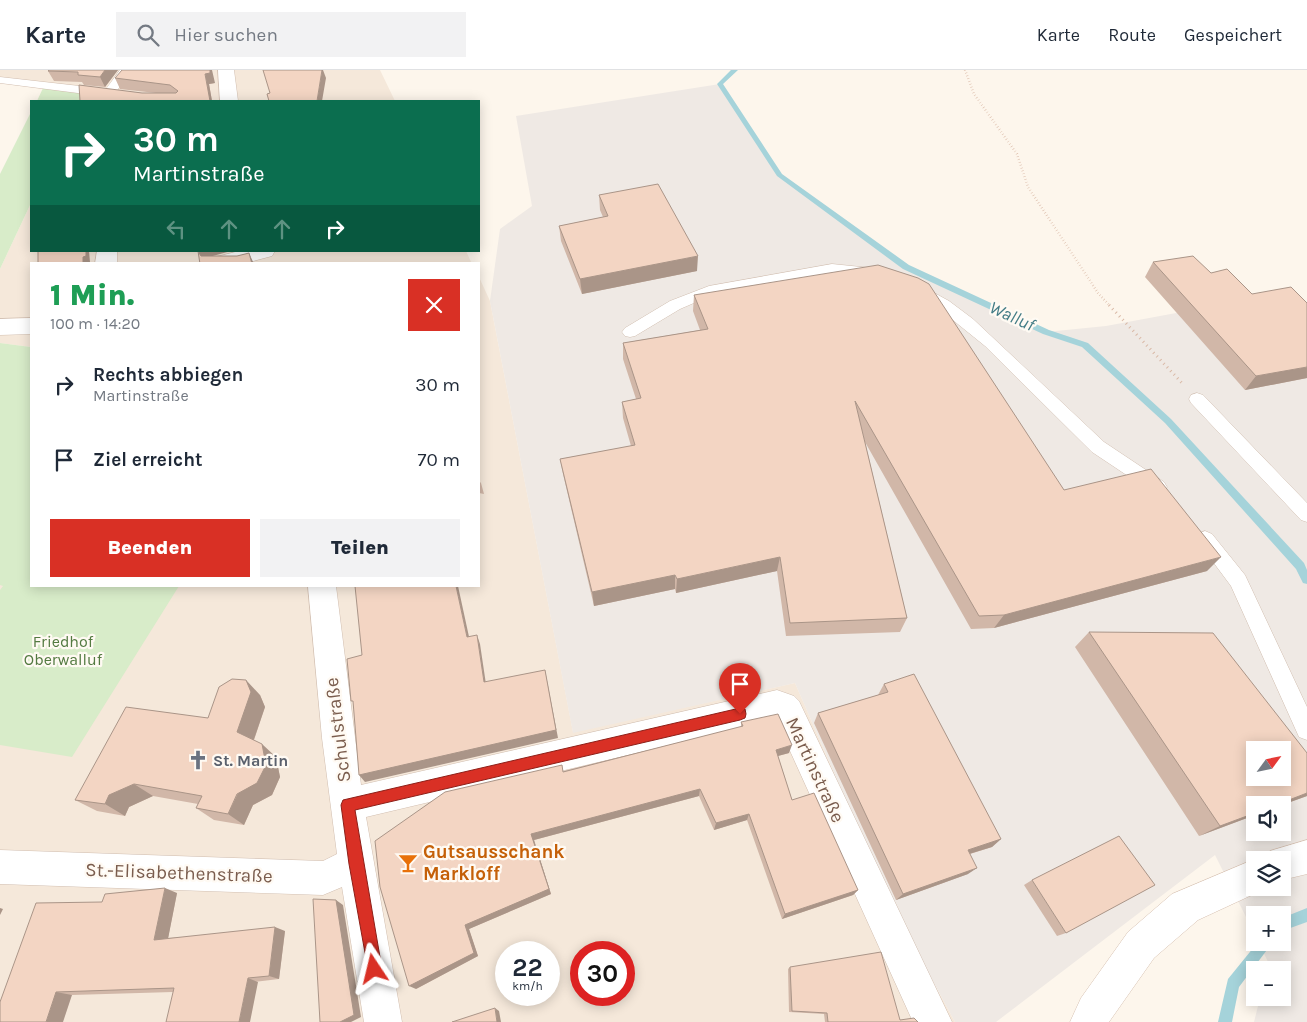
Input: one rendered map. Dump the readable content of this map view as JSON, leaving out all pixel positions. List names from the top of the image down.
{
  "streets": {
    "street": ["Schulstraße", "Martinstraße", "St.-Elisabethenstraße"]
  },
  "crossings": [
    ["Schulstraße", "Martinstraße"],
    ["Schulstraße", "St.-Elisabethenstraße"]
  ],
  "water": ["Walluf"],
  "parks": ["Friedhof Oberwalluf"],
  "places": {
    "church": ["St. Martin"],
    "bar": ["Gutsausschank Markloff"]
  },
  "north": "top right",
  "page": {
    "header": "Karte",
    "search": "Hier suchen",
    "nav": ["Karte", "Route", "Gespeichert"],
    "turn": ["30 m", "Martinstraße"],
    "heading": ["1 Min.", "100 m · 14:20"],
    "list": [
      {
        "name": "Rechts abbiegen",
        "note": "Martinstraße",
        "value": "30 m"
      },
      {
        "name": "Ziel erreicht",
        "value": "70 m"
      }
    ],
    "buttons": ["Beenden", "Teilen"],
    "map_buttons": ["+", "−"],
    "speed": "22 km/h",
    "limit": "30"
  }
}
